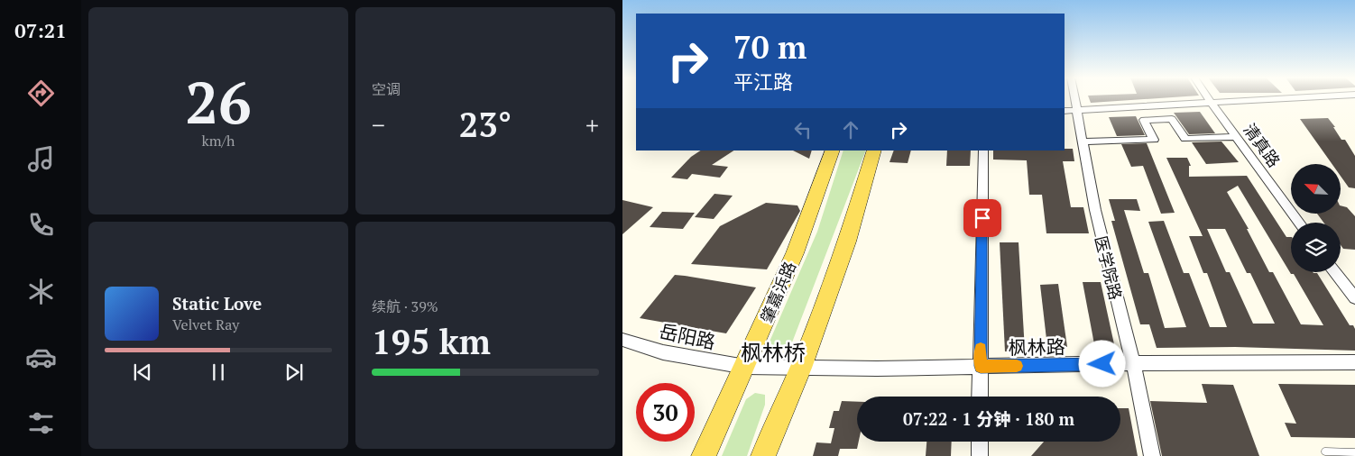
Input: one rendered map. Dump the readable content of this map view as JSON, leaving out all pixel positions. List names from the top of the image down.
{
  "streets": {
    "main road": ["肇嘉浜路"],
    "street": [
      "清真路",
      "医学院路",
      "岳阳路",
      "枫林路"
    ]
  },
  "crossings": [
    ["医学院路", "枫林路"],
    ["肇嘉浜路", "岳阳路"],
    ["肇嘉浜路", "枫林路"],
    ["岳阳路", "枫林路"]
  ],
  "districts": ["枫林桥"],
  "north": "top left",
  "page": {
    "tabs": "07:21",
    "tile": [
      ["26", "km/h"],
      "空调",
      ["续航 · 39%", "195 km"]
    ],
    "turn": ["70 m", "平江路"],
    "heat": ["−", "23°", "+"],
    "song": ["Static Love", "Velvet Ray"],
    "limit": "30",
    "trip": "07:22 · 1 分钟 · 180 m"
  }
}
